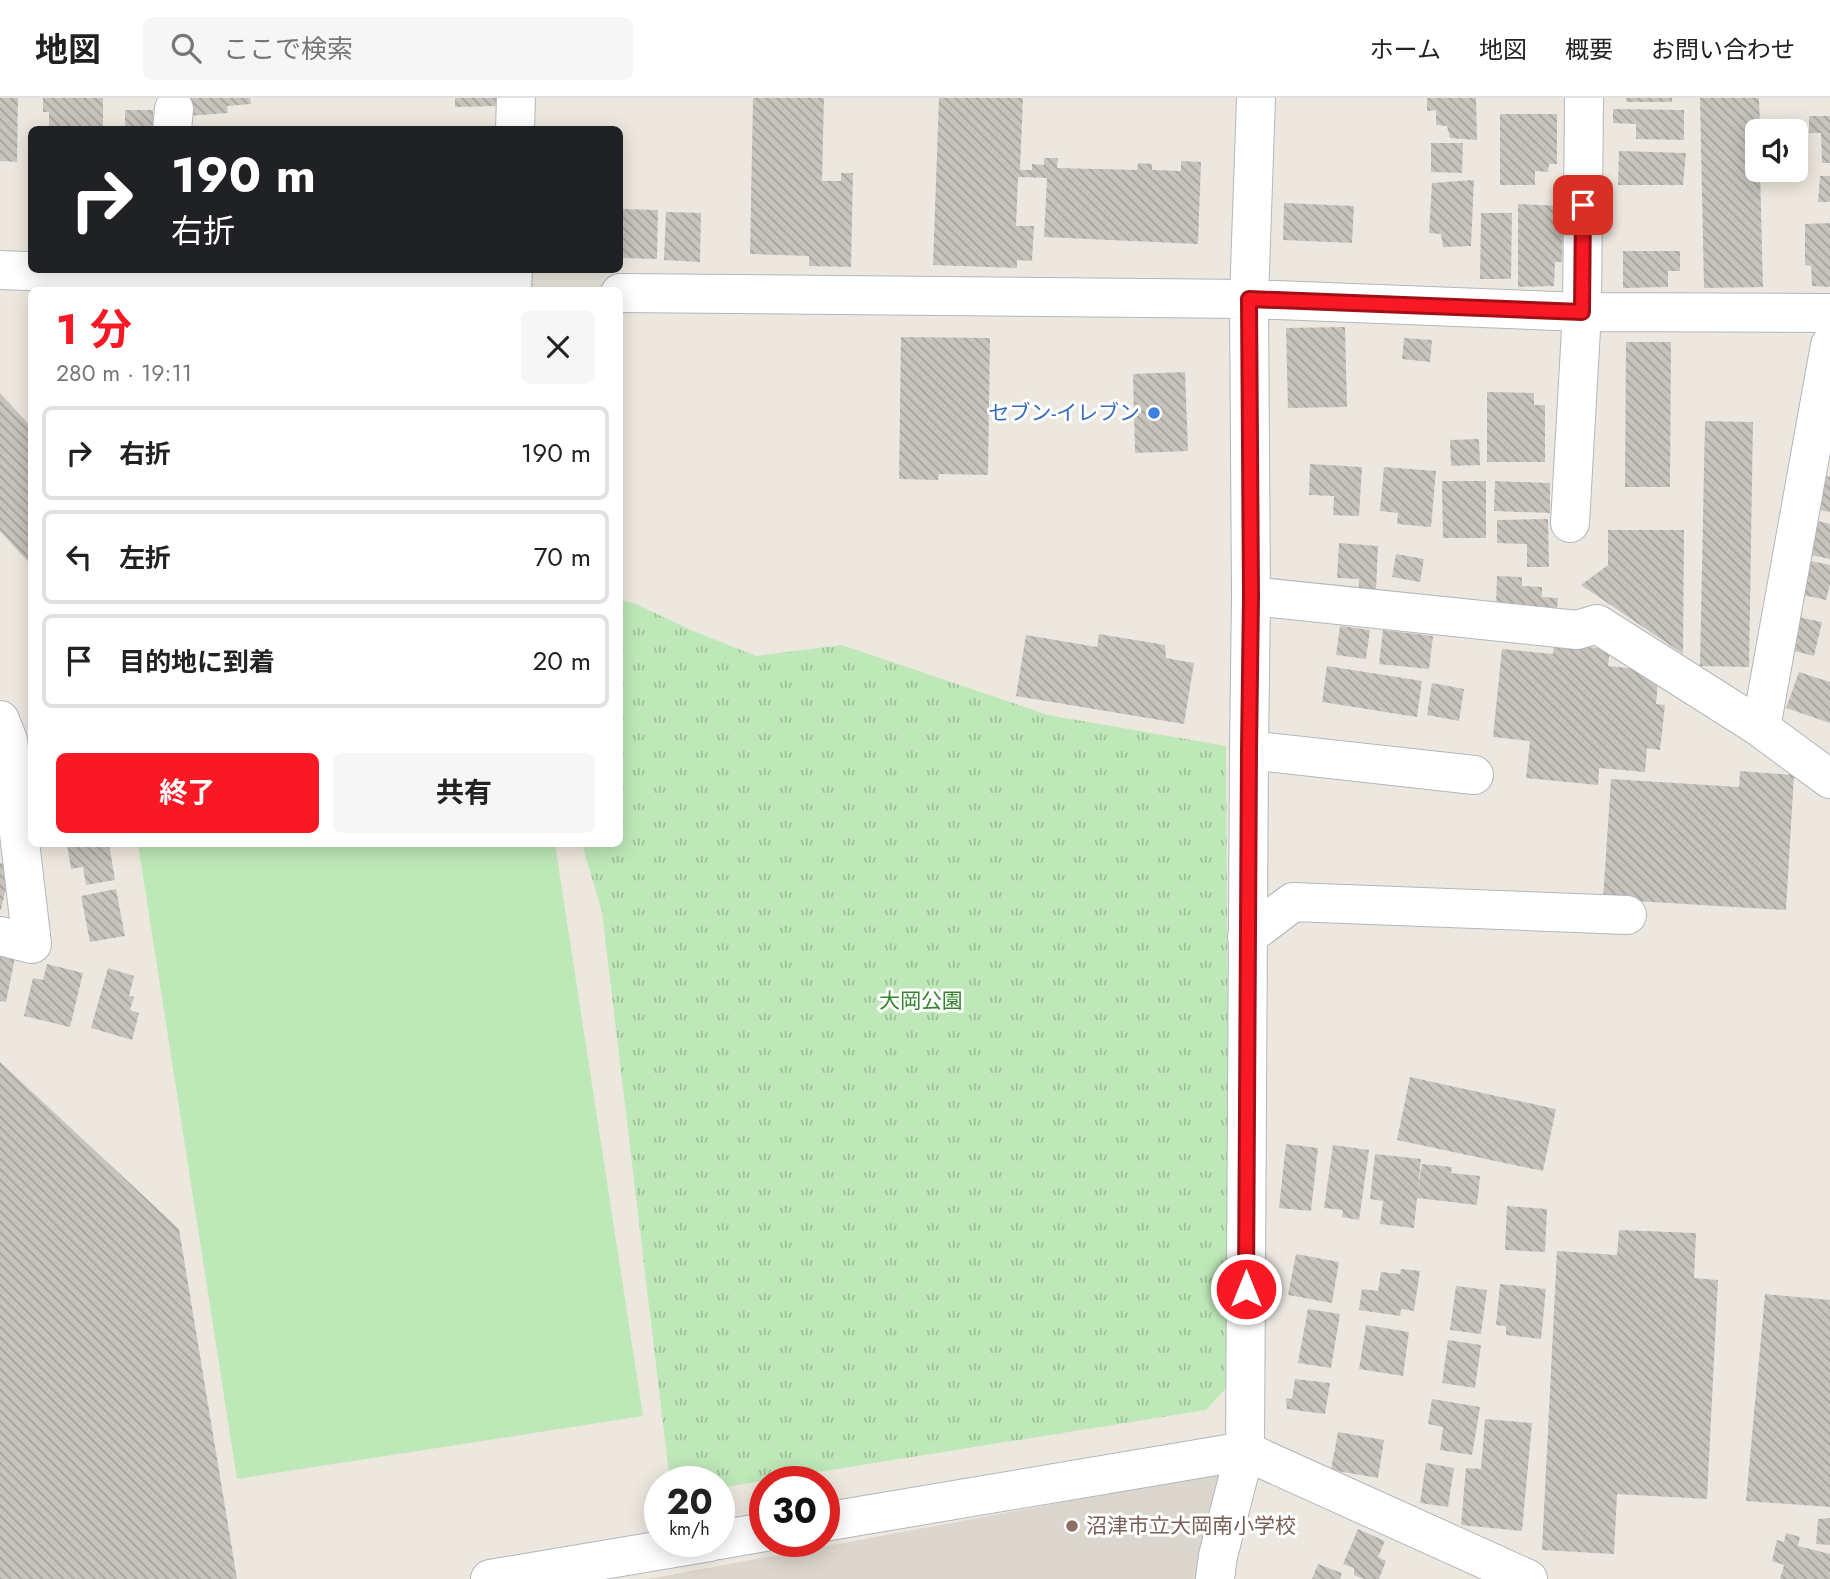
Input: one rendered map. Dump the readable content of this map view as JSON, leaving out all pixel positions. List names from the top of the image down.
{
  "parks": ["大岡公園"],
  "places": ["セブン-イレブン", "沼津市立大岡南小学校"],
  "page": {
    "header": "地図",
    "search": "ここで検索",
    "nav": [
      "ホーム",
      "地図",
      "概要",
      "お問い合わせ"
    ],
    "turn": ["190 m", "右折"],
    "heading": ["1 分", "280 m · 19:11"],
    "list": [
      {
        "name": "右折",
        "value": "190 m"
      },
      {
        "name": "左折",
        "value": "70 m"
      },
      {
        "name": "目的地に到着",
        "value": "20 m"
      }
    ],
    "buttons": ["終了", "共有"],
    "speed": "20 km/h",
    "limit": "30"
  }
}
